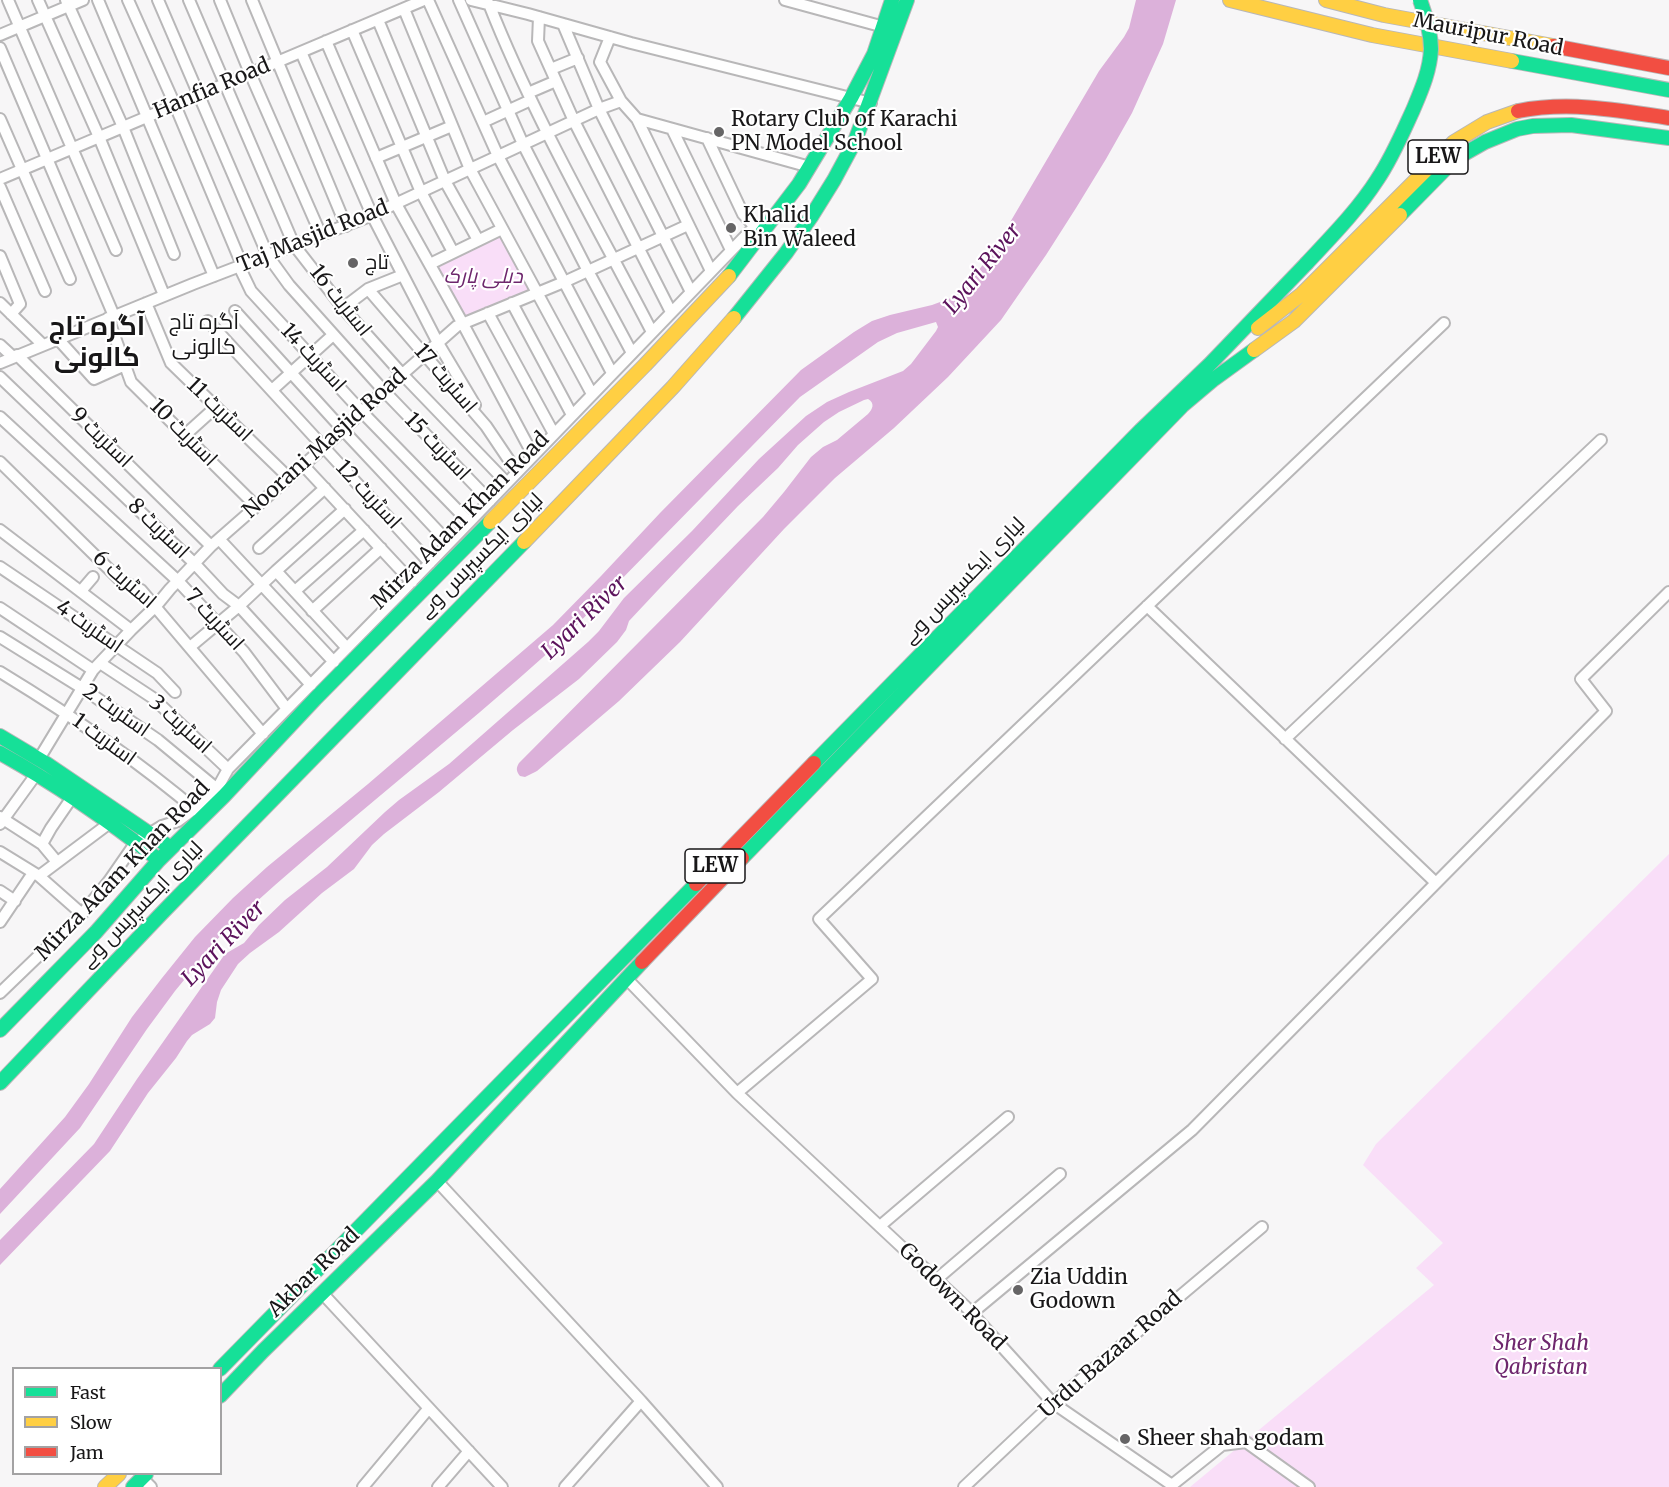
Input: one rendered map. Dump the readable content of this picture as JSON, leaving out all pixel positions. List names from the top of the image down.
{
  "streets": {
    "main road": [
      "Mauripur Road",
      "LEW",
      "Mirza Adam Khan Road",
      "لیاری ایکسپریس وے",
      "Akbar Road"
    ],
    "street": [
      "Hanfia Road",
      "Taj Masjid Road",
      "اسٹریٹ 16",
      "اسٹریٹ 14",
      "اسٹریٹ 17",
      "اسٹریٹ 11",
      "اسٹریٹ 10",
      "اسٹریٹ 9",
      "Noorani Masjid Road",
      "اسٹریٹ 15",
      "اسٹریٹ 12",
      "اسٹریٹ 8",
      "اسٹریٹ 6",
      "اسٹریٹ 7",
      "اسٹریٹ 4",
      "اسٹریٹ 2",
      "اسٹریٹ 3",
      "اسٹریٹ 1",
      "Godown Road",
      "Urdu Bazaar Road"
    ]
  },
  "crossings": [
    ["Hanfia Road", "اسٹریٹ 16"],
    ["Hanfia Road", "اسٹریٹ 14"],
    ["Hanfia Road", "اسٹریٹ 10"],
    ["Hanfia Road", "اسٹریٹ 15"],
    ["LEW", "لیاری ایکسپریس وے"],
    ["Taj Masjid Road", "اسٹریٹ 16"],
    ["Taj Masjid Road", "اسٹریٹ 14"],
    ["Taj Masjid Road", "اسٹریٹ 11"],
    ["Taj Masjid Road", "اسٹریٹ 10"],
    ["Taj Masjid Road", "اسٹریٹ 9"],
    ["Taj Masjid Road", "اسٹریٹ 15"],
    ["اسٹریٹ 16", "Noorani Masjid Road"],
    ["اسٹریٹ 14", "Noorani Masjid Road"],
    ["اسٹریٹ 17", "Noorani Masjid Road"],
    ["اسٹریٹ 11", "Noorani Masjid Road"],
    ["اسٹریٹ 10", "Noorani Masjid Road"],
    ["اسٹریٹ 9", "Noorani Masjid Road"],
    ["Noorani Masjid Road", "اسٹریٹ 15"],
    ["Noorani Masjid Road", "اسٹریٹ 12"],
    ["Noorani Masjid Road", "اسٹریٹ 8"],
    ["Noorani Masjid Road", "اسٹریٹ 6"],
    ["Noorani Masjid Road", "اسٹریٹ 7"],
    ["Noorani Masjid Road", "اسٹریٹ 4"],
    ["Noorani Masjid Road", "اسٹریٹ 2"],
    ["Noorani Masjid Road", "اسٹریٹ 3"],
    ["Noorani Masjid Road", "اسٹریٹ 1"],
    ["Mirza Adam Khan Road", "اسٹریٹ 2"],
    ["Mirza Adam Khan Road", "اسٹریٹ 1"],
    ["Akbar Road", "Godown Road"],
    ["Godown Road", "Urdu Bazaar Road"]
  ],
  "districts": ["آگرہ تاج کالونی", "آگرہ تاج کالونی"],
  "water": ["Lyari River"],
  "parks": ["دہلی پارک", "Sher Shah Qabristan"],
  "places": [
    "Rotary Club of Karachi PN Model School",
    "Khalid Bin Waleed",
    "تاج",
    "Zia Uddin Godown",
    "Sheer shah godam"
  ],
  "legend": ["Fast", "Slow", "Jam"]
}
